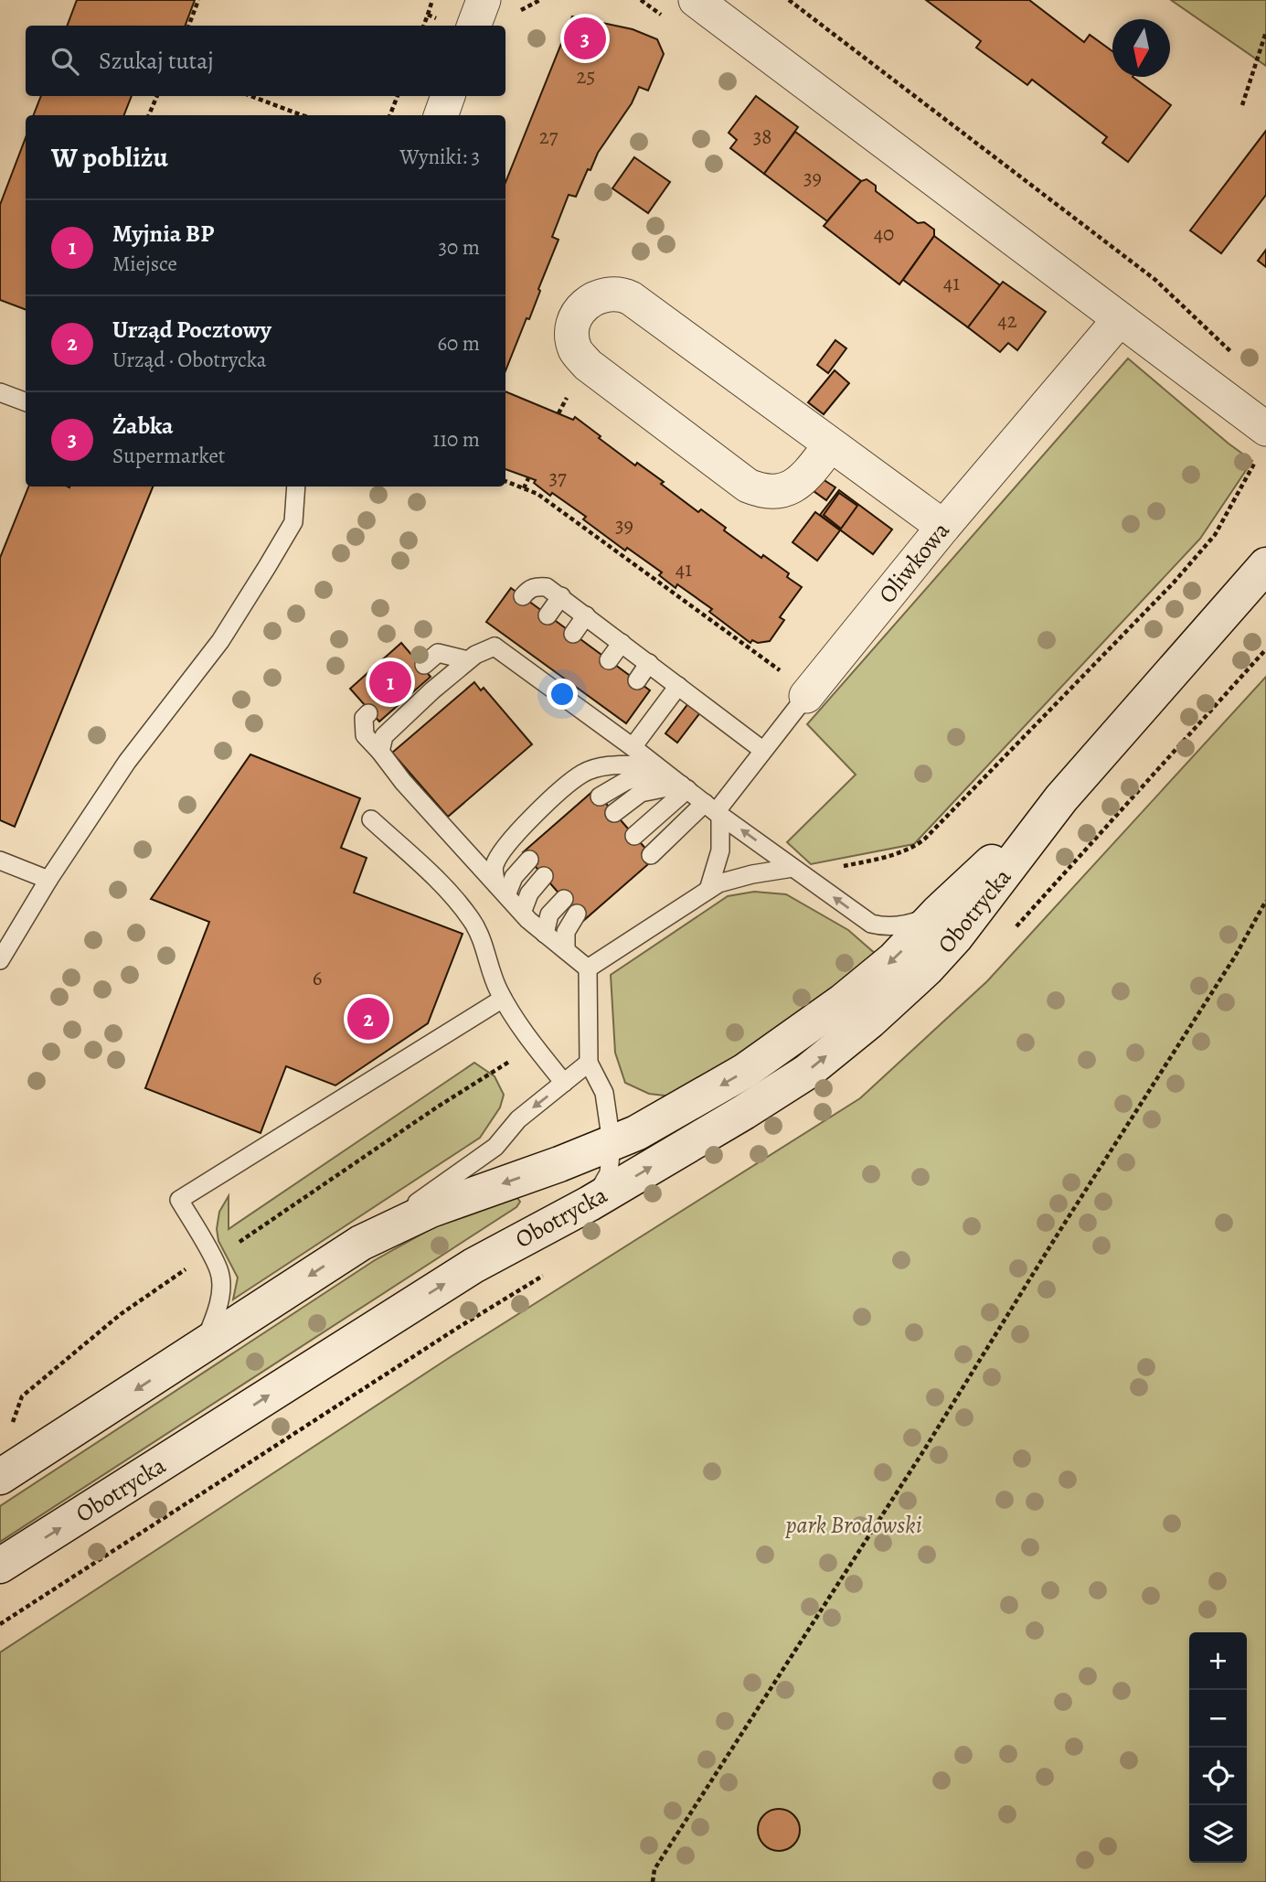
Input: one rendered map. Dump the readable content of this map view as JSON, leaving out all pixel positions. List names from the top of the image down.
{
  "streets": {
    "street": ["Oliwkowa", "Obotrycka"]
  },
  "parks": ["park Brodowski"],
  "house_numbers": [
    "25",
    "27",
    "38",
    "39",
    "40",
    "41",
    "42",
    "37",
    "39",
    "41",
    "6"
  ],
  "north": "bottom",
  "page": {
    "pins": ["3", "1", "2"],
    "search": "Szukaj tutaj",
    "heading": ["W pobliżu", "Wyniki: 3"],
    "list": [
      {
        "mark": "1",
        "name": "Myjnia BP",
        "note": "Miejsce",
        "value": "30 m"
      },
      {
        "mark": "2",
        "name": "Urząd Pocztowy",
        "note": "Urząd · Obotrycka",
        "value": "60 m"
      },
      {
        "mark": "3",
        "name": "Żabka",
        "note": "Supermarket",
        "value": "110 m"
      }
    ],
    "map_buttons": ["+", "−"]
  }
}
